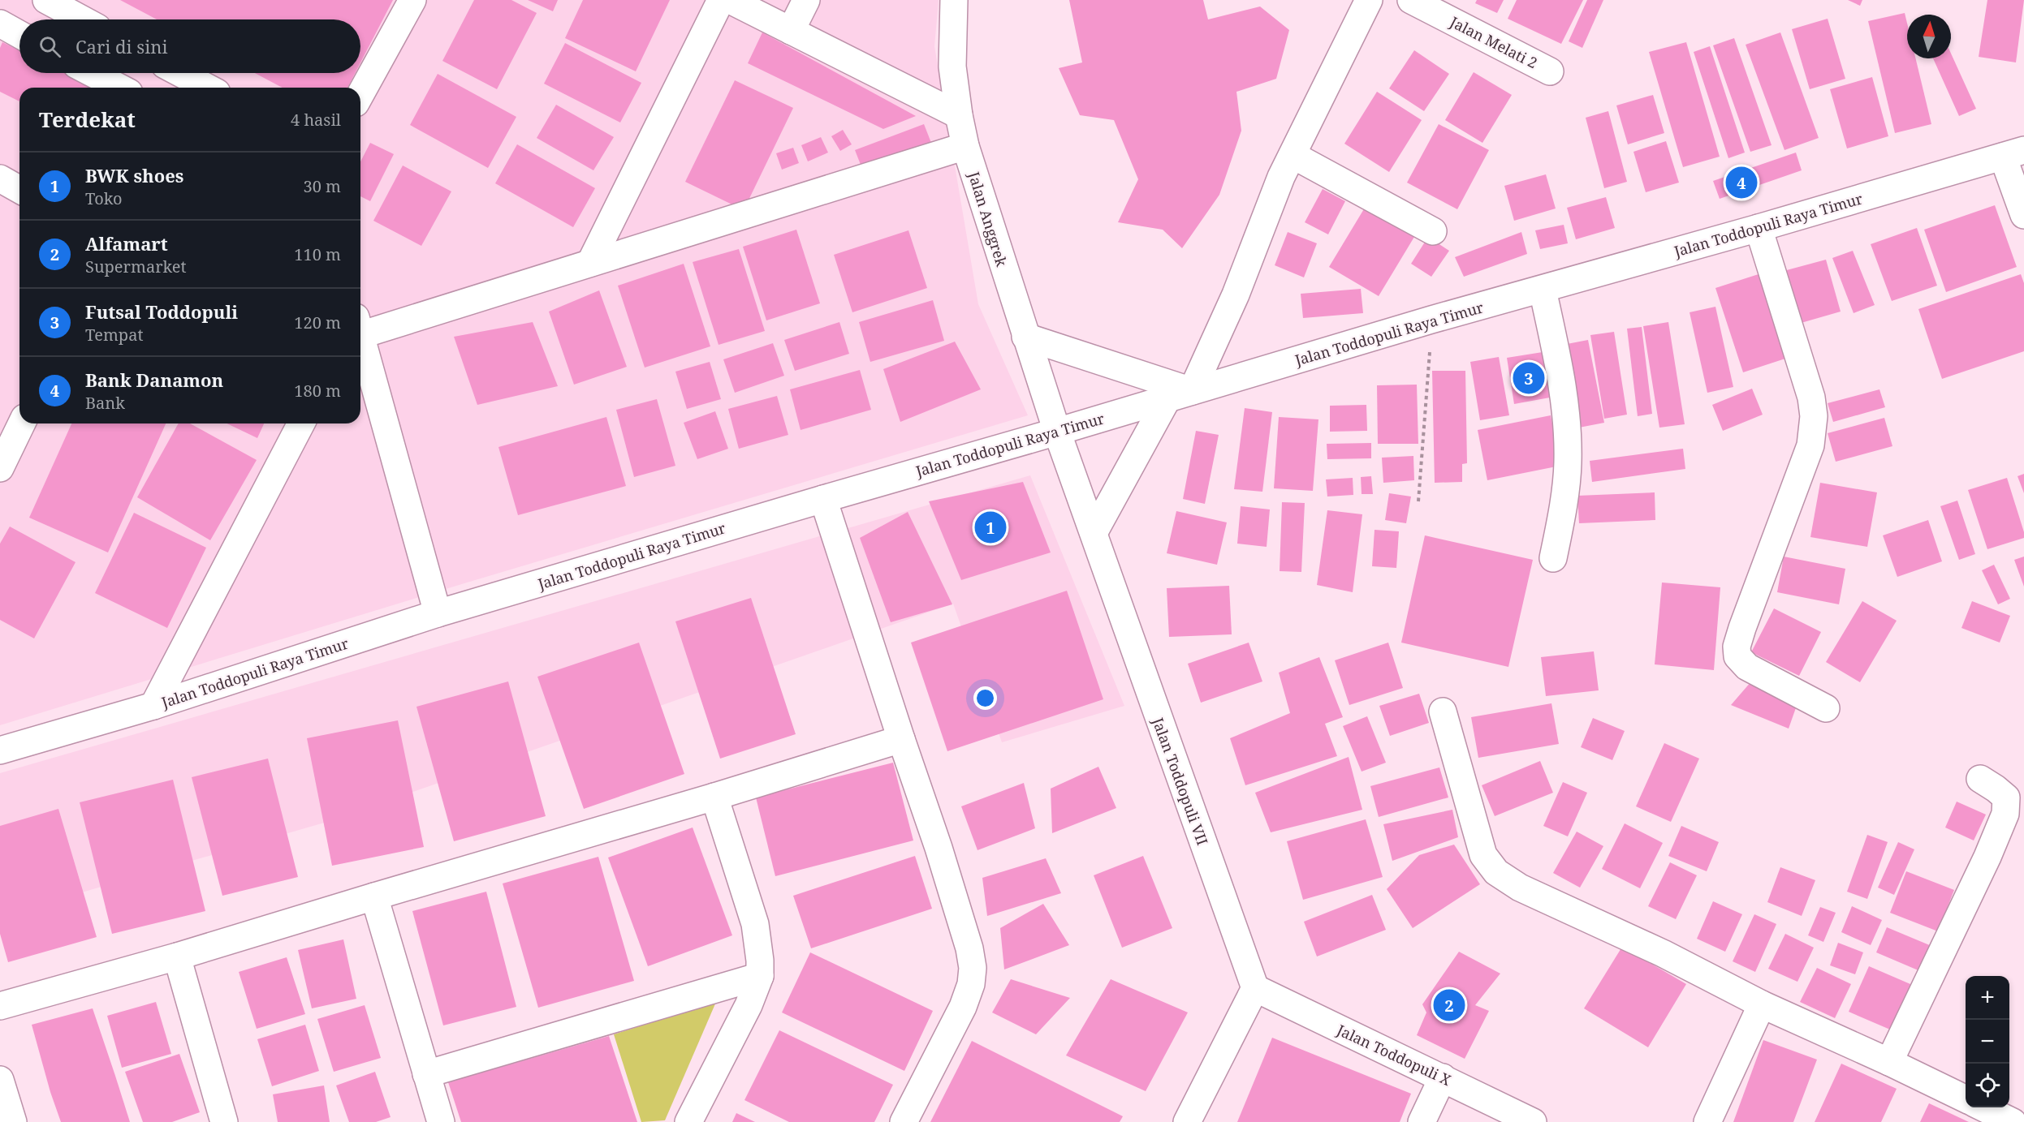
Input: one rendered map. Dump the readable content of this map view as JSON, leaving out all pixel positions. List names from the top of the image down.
{
  "streets": {
    "street": [
      "Jalan Melati 2",
      "Jalan Anggrek",
      "Jalan Toddopuli Raya Timur",
      "Jalan Toddopuli VII",
      "Jalan Toddopuli X"
    ]
  },
  "crossings": [
    ["Jalan Anggrek", "Jalan Toddopuli Raya Timur"],
    ["Jalan Anggrek", "Jalan Toddopuli VII"],
    ["Jalan Toddopuli Raya Timur", "Jalan Toddopuli VII"],
    ["Jalan Toddopuli VII", "Jalan Toddopuli X"]
  ],
  "north": "top",
  "page": {
    "search": "Cari di sini",
    "heading": ["Terdekat", "4 hasil"],
    "list": [
      {
        "mark": "1",
        "name": "BWK shoes",
        "note": "Toko",
        "value": "30 m"
      },
      {
        "mark": "2",
        "name": "Alfamart",
        "note": "Supermarket",
        "value": "110 m"
      },
      {
        "mark": "3",
        "name": "Futsal Toddopuli",
        "note": "Tempat",
        "value": "120 m"
      },
      {
        "mark": "4",
        "name": "Bank Danamon",
        "note": "Bank",
        "value": "180 m"
      }
    ],
    "pins": [
      "4",
      "3",
      "1",
      "2"
    ],
    "map_buttons": ["+", "−"]
  }
}
